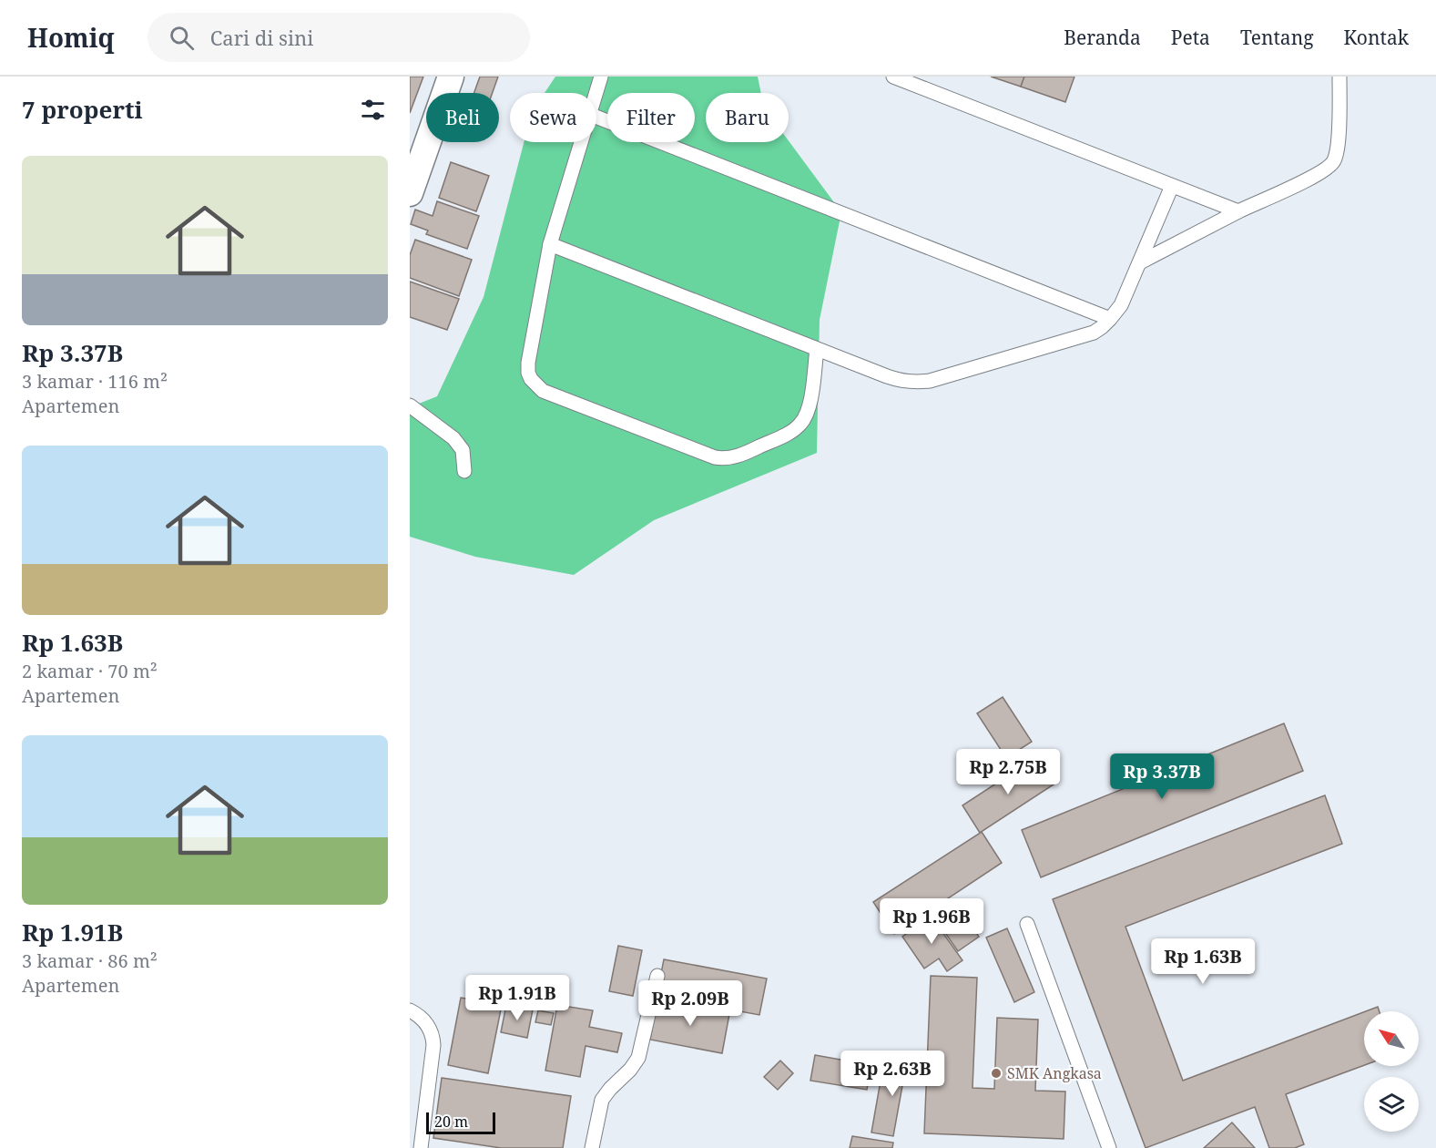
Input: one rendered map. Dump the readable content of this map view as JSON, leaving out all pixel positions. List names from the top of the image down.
{
  "places": ["SMK Angkasa"],
  "scale_bar": "20 m",
  "north": "top left",
  "page": {
    "header": "Homiq",
    "search": "Cari di sini",
    "nav": [
      "Beranda",
      "Peta",
      "Tentang",
      "Kontak"
    ],
    "heading": "7 properti",
    "chip": [
      "Beli",
      "Sewa",
      "Filter",
      "Baru"
    ],
    "list": [
      {
        "name": "Rp 3.37B",
        "note": "3 kamar · 116 m² · Apartemen"
      },
      {
        "name": "Rp 1.63B",
        "note": "2 kamar · 70 m² · Apartemen"
      },
      {
        "name": "Rp 1.91B",
        "note": "3 kamar · 86 m² · Apartemen"
      }
    ],
    "price": [
      "Rp 2.75B",
      "Rp 3.37B",
      "Rp 1.96B",
      "Rp 1.63B",
      "Rp 1.91B",
      "Rp 2.09B",
      "Rp 2.63B"
    ],
    "scale": "20 m"
  }
}
